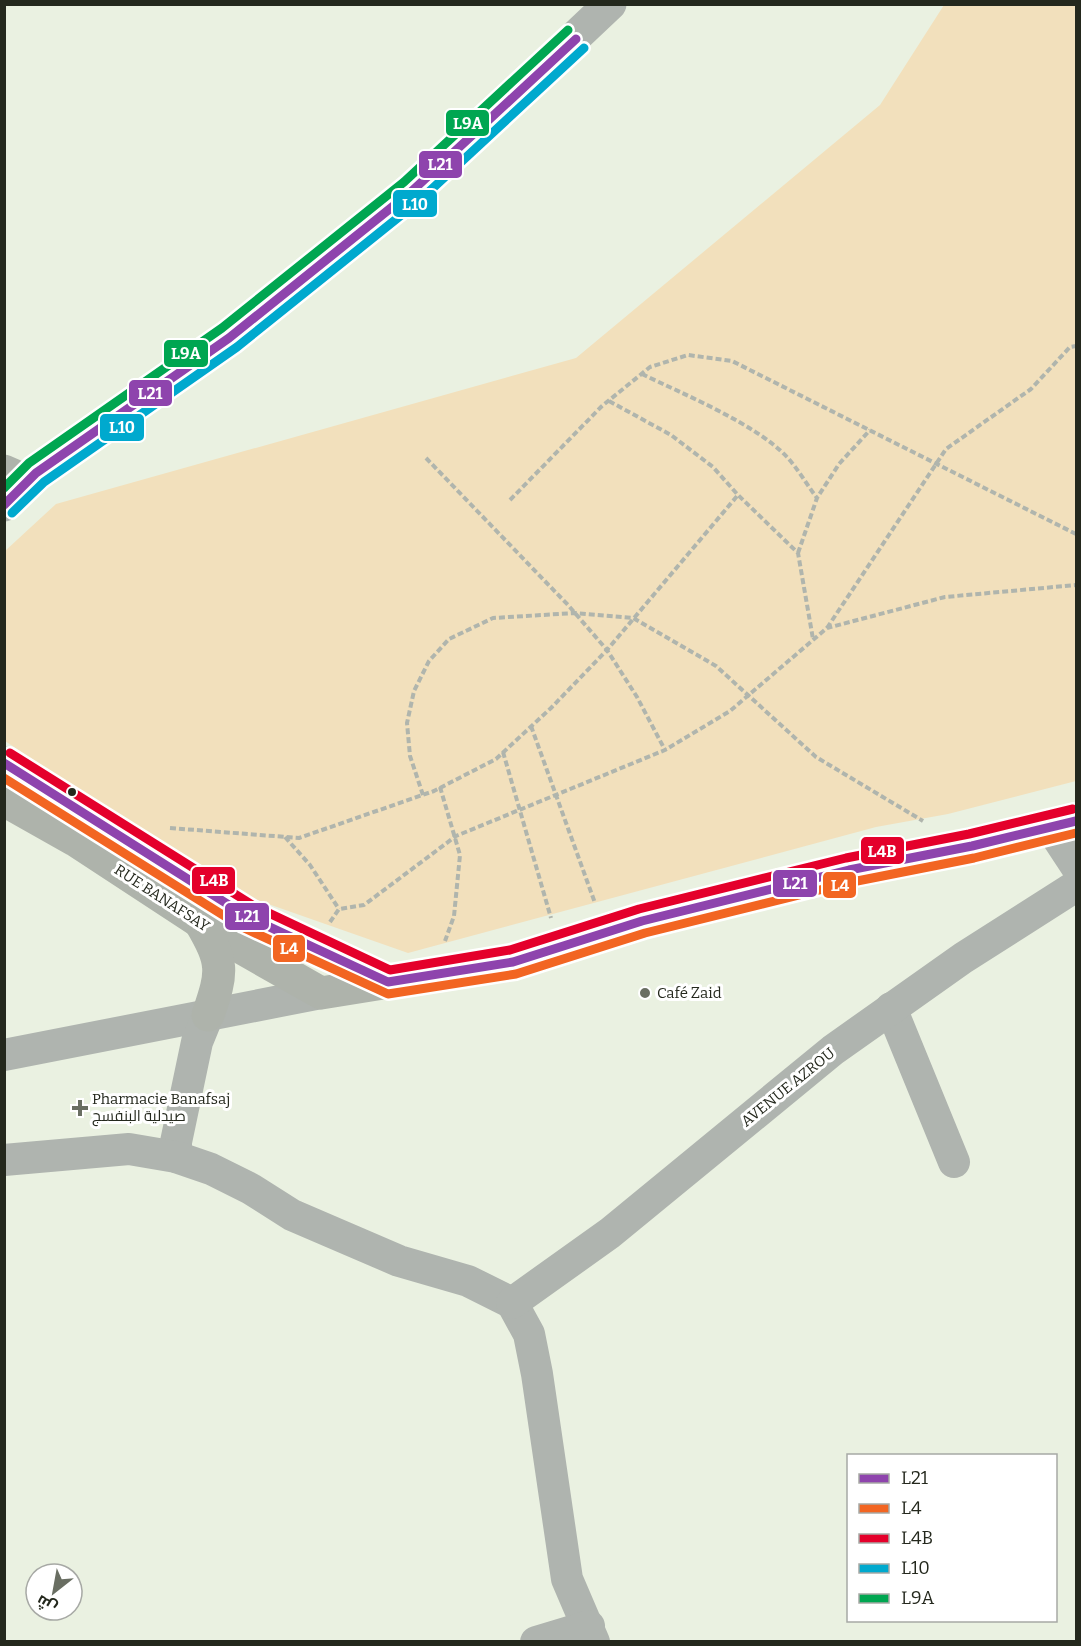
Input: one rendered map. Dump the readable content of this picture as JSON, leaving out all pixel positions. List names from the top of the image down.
{
  "streets": {
    "main road": ["RUE BANAFSAY"],
    "street": ["AVENUE AZROU"]
  },
  "places": {
    "other": ["Café Zaid"],
    "health": ["Pharmacie Banafsaj صيدلية البنفسج"]
  },
  "lines": [
    "transit line L9A",
    "transit line L21",
    "transit line L10",
    "transit line L4B",
    "transit line L4"
  ],
  "legend": [
    "L21",
    "L4",
    "L4B",
    "L10",
    "L9A"
  ],
  "north": "bottom left"
}
